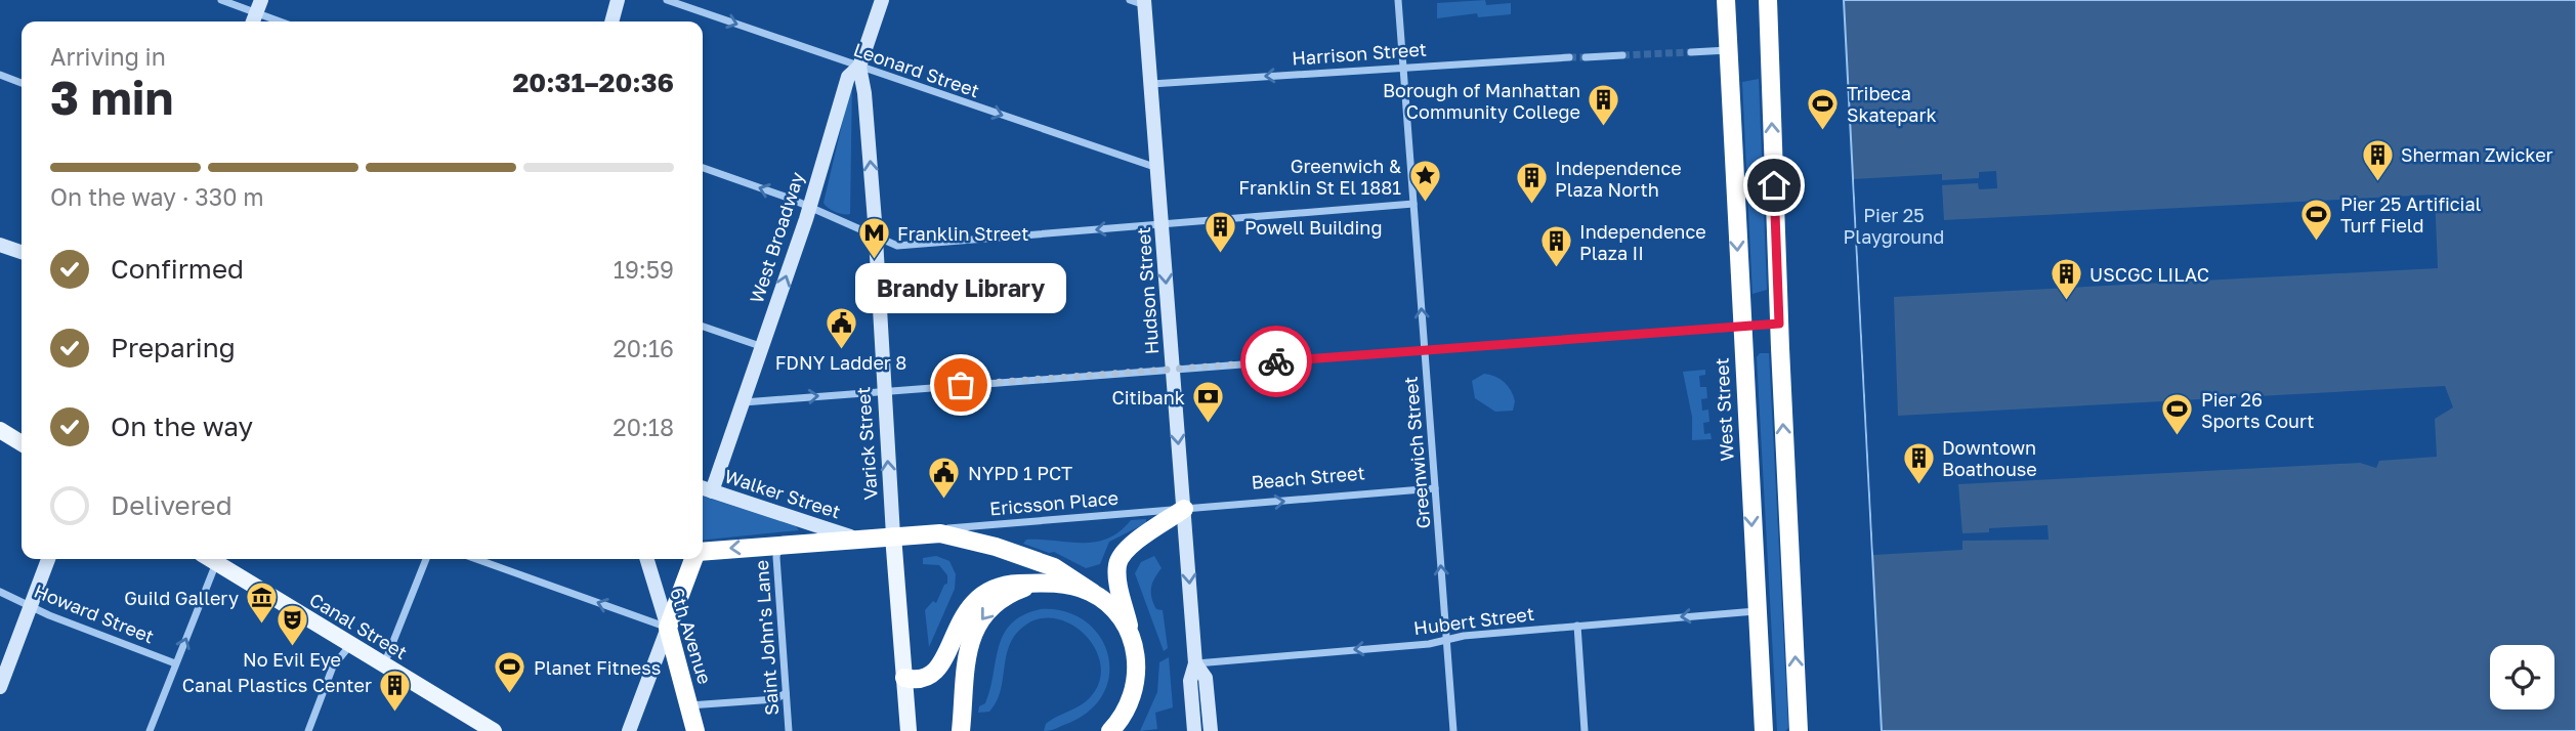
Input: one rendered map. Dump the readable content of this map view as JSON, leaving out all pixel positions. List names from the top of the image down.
{
  "streets": {
    "highway": ["West Street", "6th Avenue"],
    "main road": [
      "West Broadway",
      "Hudson Street",
      "Varick Street",
      "Walker Street",
      "Canal Street"
    ],
    "street": [
      "Harrison Street",
      "Leonard Street",
      "Greenwich Street",
      "Beach Street",
      "Ericsson Place",
      "Howard Street",
      "Hubert Street",
      "Saint John's Lane"
    ]
  },
  "crossings": [
    ["Harrison Street", "Hudson Street"],
    ["Harrison Street", "Greenwich Street"],
    ["Leonard Street", "West Broadway"],
    ["Leonard Street", "Hudson Street"],
    ["Leonard Street", "Varick Street"],
    ["West Broadway", "Varick Street"],
    ["West Broadway", "Walker Street"],
    ["Hudson Street", "Beach Street"],
    ["Hudson Street", "Ericsson Place"],
    ["Hudson Street", "Hubert Street"],
    ["West Street", "Hubert Street"],
    ["Greenwich Street", "Beach Street"],
    ["Greenwich Street", "Hubert Street"],
    ["Beach Street", "Ericsson Place"]
  ],
  "one_way": [
    "Harrison Street",
    "Leonard Street",
    "Hudson Street",
    "Varick Street",
    "Greenwich Street",
    "Beach Street",
    "Hubert Street"
  ],
  "parks": ["Pier 25 Playground"],
  "places": {
    "building": [
      "Borough of Manhattan Community College",
      "Sherman Zwicker",
      "Independence Plaza North",
      "Powell Building",
      "Independence Plaza II",
      "USCGC LILAC",
      "Downtown Boathouse",
      "Canal Plastics Center"
    ],
    "sports": [
      "Tribeca Skatepark",
      "Pier 25 Artificial Turf Field",
      "Pier 26 Sports Court",
      "Planet Fitness"
    ],
    "place": ["Greenwich & Franklin St El 1881"],
    "metro station": ["Franklin Street"],
    "public building": ["FDNY Ladder 8", "NYPD 1 PCT"],
    "other": ["Brandy Library"],
    "bank": ["Citibank"],
    "museum": ["Guild Gallery"],
    "theatre": ["No Evil Eye"]
  },
  "page": {
    "heading": ["3 min", "Arriving in", "20:31–20:36"],
    "bar": "On the way · 330 m",
    "list": [
      ["Confirmed", "19:59"],
      ["Preparing", "20:16"],
      ["On the way", "20:18"],
      "Delivered"
    ],
    "bubble": "Brandy Library"
  }
}
